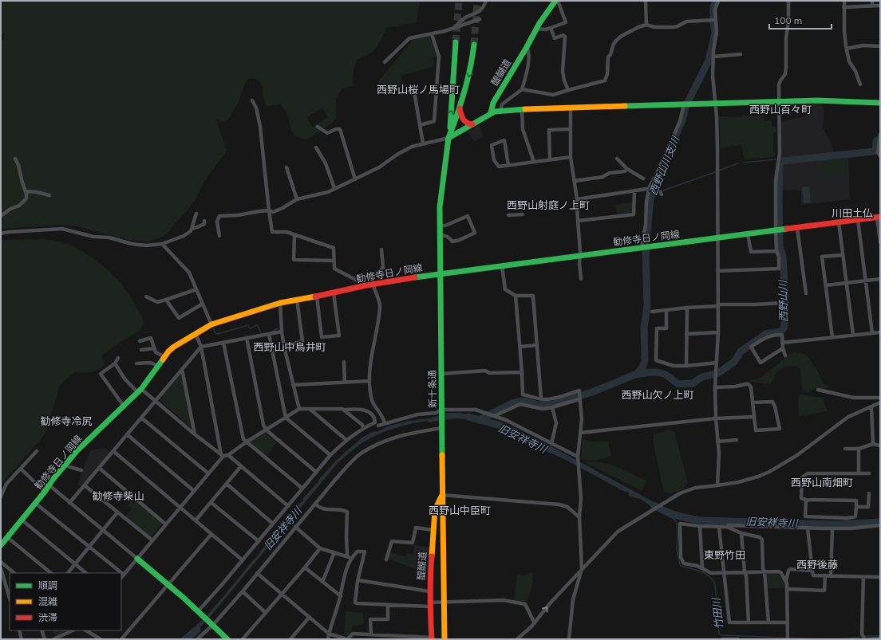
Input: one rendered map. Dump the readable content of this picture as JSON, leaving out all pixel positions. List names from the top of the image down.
{
  "streets": {
    "main road": ["醍醐道", "勧修寺日ノ岡線", "新十条通"]
  },
  "crossings": [
    ["醍醐道", "新十条通"],
    ["勧修寺日ノ岡線", "新十条通"]
  ],
  "districts": [
    "西野山桜ノ馬場町",
    "西野山百々町",
    "西野山射庭ノ上町",
    "川田土仏",
    "西野山中鳥井町",
    "西野山欠ノ上町",
    "勧修寺冷尻",
    "西野山南畑町",
    "勧修寺柴山",
    "西野山中臣町",
    "東野竹田",
    "西野後藤"
  ],
  "water": [
    "西野山川支川",
    "西野山川",
    "旧安祥寺川",
    "竹田川"
  ],
  "legend": ["順調", "混雑", "渋滞"],
  "scale_bar": "100 m"
}
